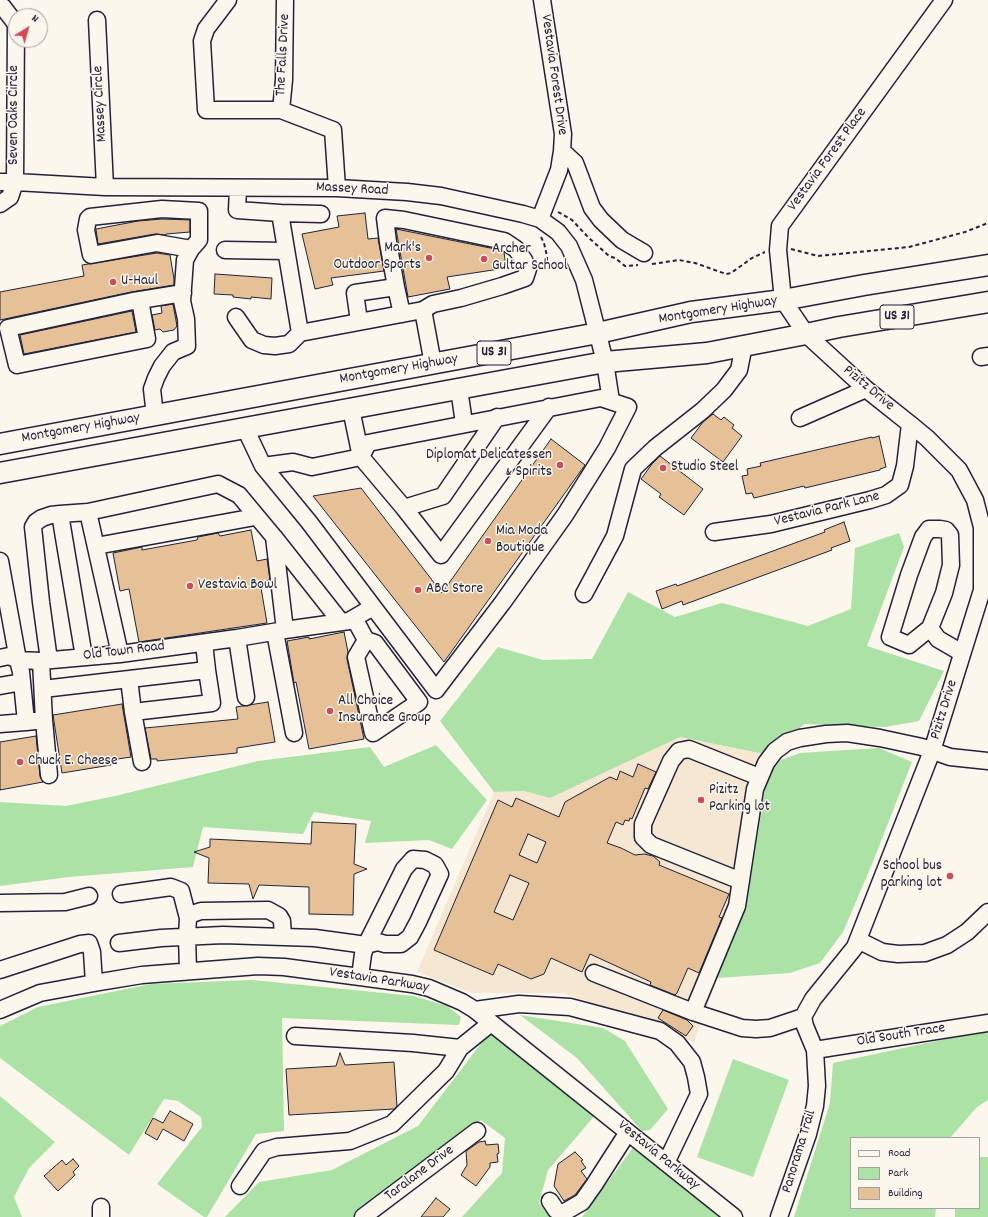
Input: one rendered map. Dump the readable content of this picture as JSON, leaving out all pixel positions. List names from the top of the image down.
{
  "streets": {
    "main road": ["Montgomery Highway", "US 31"],
    "street": [
      "The Falls Drive",
      "Vestavia Forest Drive",
      "Massey Circle",
      "Seven Oaks Circle",
      "Vestavia Forest Place",
      "Massey Road",
      "Pizitz Drive",
      "Vestavia Park Lane",
      "Old Town Road",
      "Vestavia Parkway",
      "Old South Trace",
      "Panorama Trail",
      "Taralane Drive"
    ]
  },
  "crossings": [
    ["The Falls Drive", "Massey Road"],
    ["Vestavia Forest Drive", "Massey Road"],
    ["Massey Circle", "Massey Road"],
    ["Seven Oaks Circle", "Massey Road"],
    ["Vestavia Forest Place", "Montgomery Highway"],
    ["Vestavia Forest Place", "Pizitz Drive"],
    ["Massey Road", "Montgomery Highway"],
    ["Montgomery Highway", "Pizitz Drive"],
    ["Pizitz Drive", "Vestavia Park Lane"],
    ["Pizitz Drive", "Panorama Trail"],
    ["Old South Trace", "Panorama Trail"]
  ],
  "places": [
    "Mark's Outdoor Sports",
    "Archer Gultar School",
    "U-Haul",
    "Diplomat Delicatessen & Spirits",
    "Studio Steel",
    "Mia Moda Boutique",
    "Vestavia Bowl",
    "ABC Store",
    "All Choice Insurance Group",
    "Chuck E. Cheese",
    "Pizitz Parking lot",
    "School bus parking lot"
  ],
  "legend": ["Road", "Park", "Building"],
  "north": "top right"
}
